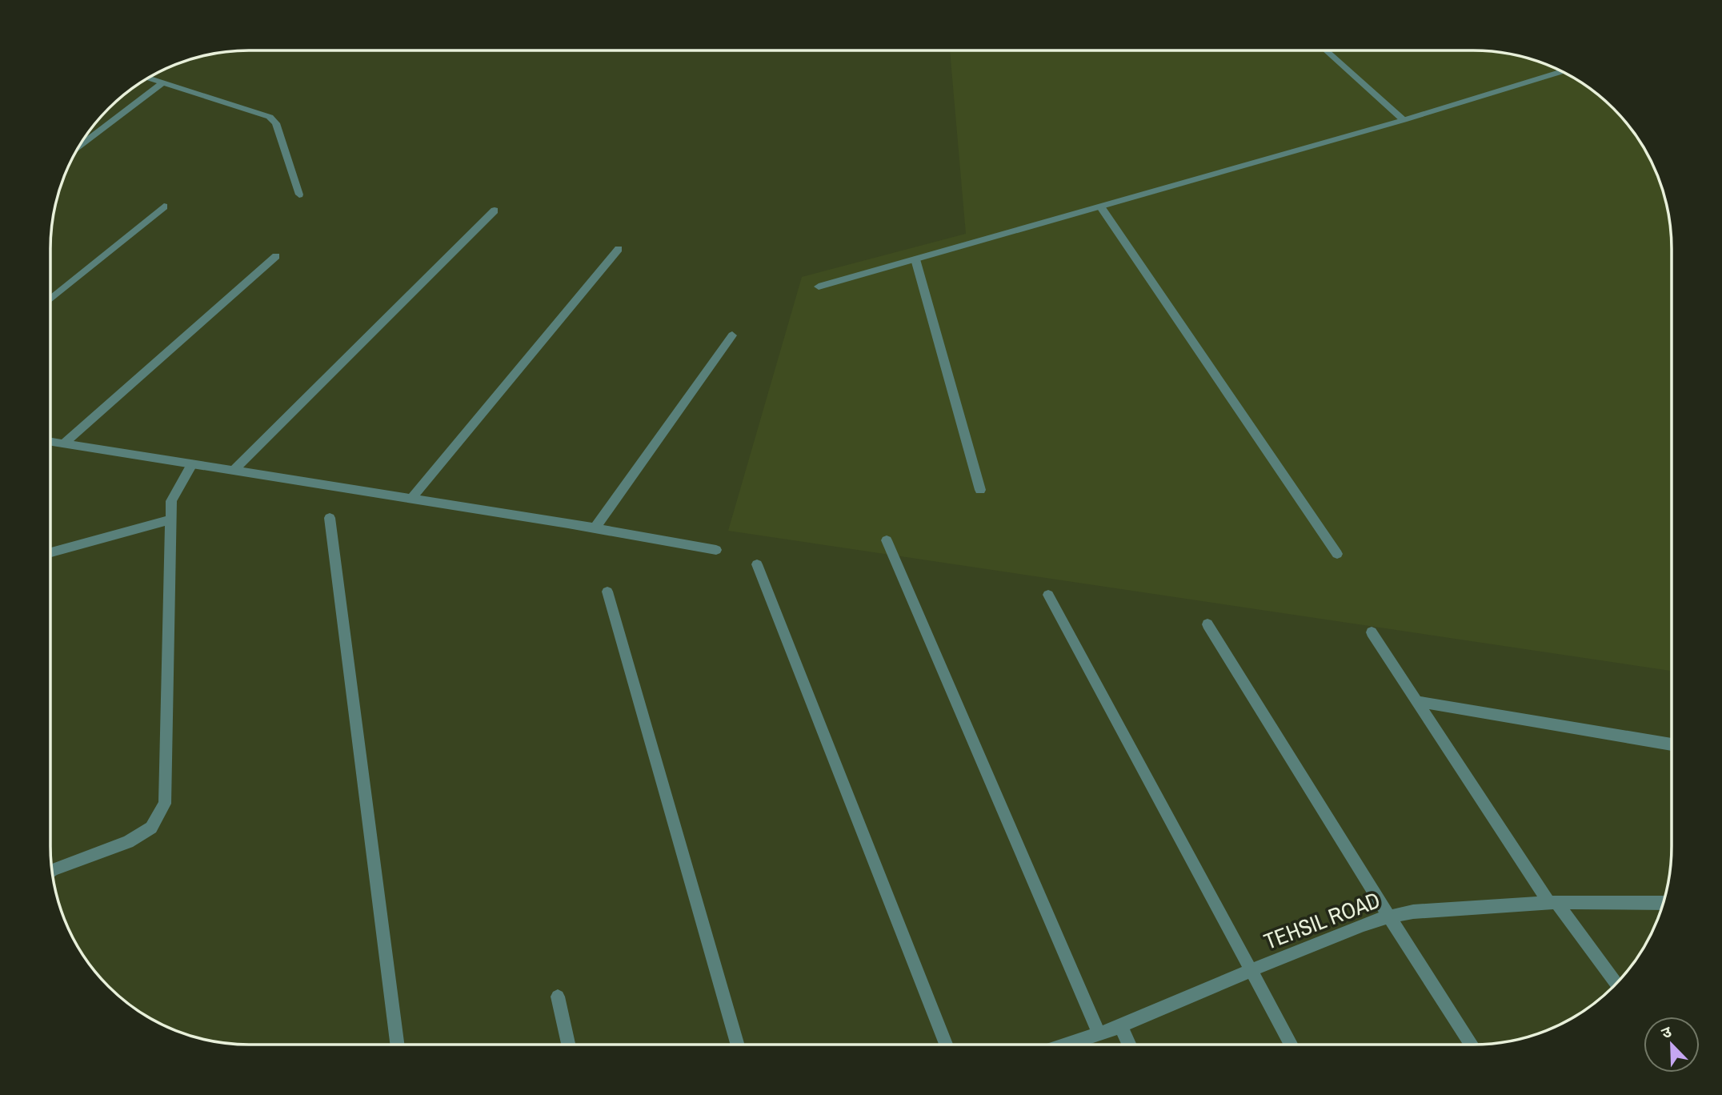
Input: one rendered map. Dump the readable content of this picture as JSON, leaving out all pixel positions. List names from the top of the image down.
{
  "streets": {
    "street": ["TEHSIL ROAD"]
  },
  "north": "top left"
}
